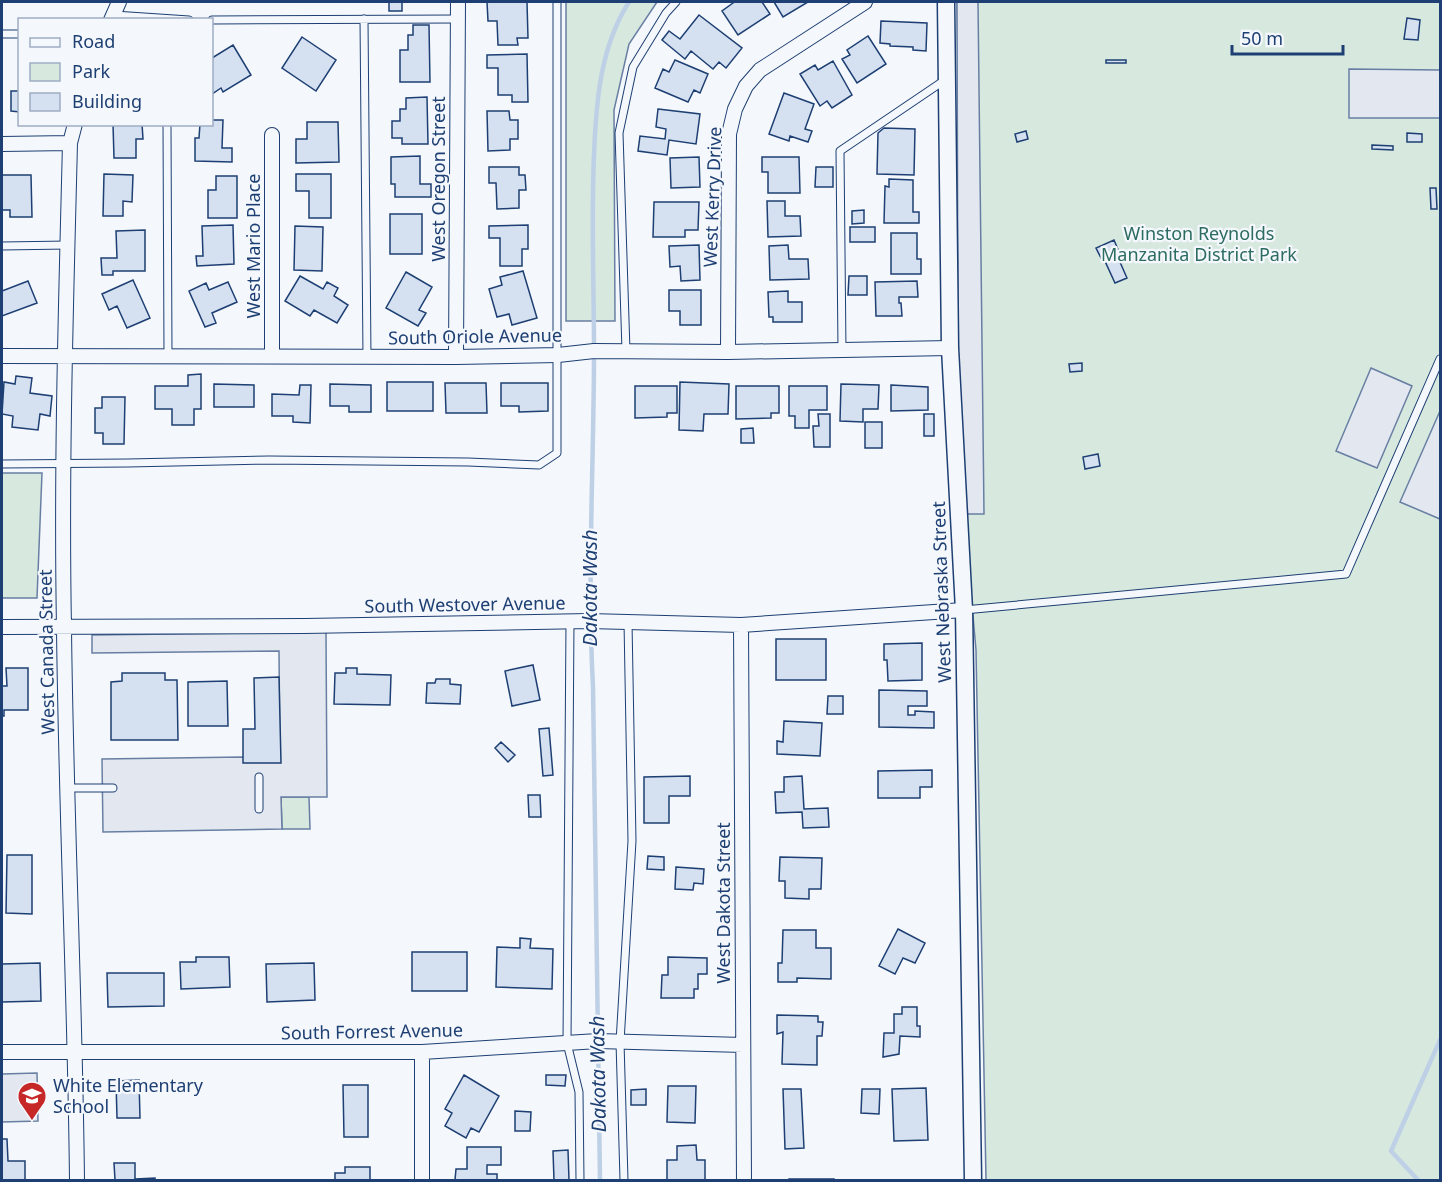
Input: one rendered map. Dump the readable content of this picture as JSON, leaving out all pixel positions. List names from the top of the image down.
{
  "streets": {
    "street": [
      "West Oregon Street",
      "West Kerry Drive",
      "West Mario Place",
      "South Oriole Avenue",
      "West Nebraska Street",
      "South Westover Avenue",
      "West Canada Street",
      "West Dakota Street",
      "South Forrest Avenue"
    ]
  },
  "crossings": [
    ["West Oregon Street", "South Oriole Avenue"],
    ["West Kerry Drive", "South Oriole Avenue"],
    ["West Mario Place", "South Oriole Avenue"],
    ["South Oriole Avenue", "West Nebraska Street"],
    ["South Oriole Avenue", "West Canada Street"],
    ["West Nebraska Street", "South Westover Avenue"],
    ["South Westover Avenue", "West Canada Street"],
    ["South Westover Avenue", "West Dakota Street"],
    ["West Canada Street", "South Forrest Avenue"],
    ["West Dakota Street", "South Forrest Avenue"]
  ],
  "water": ["Dakota Wash"],
  "parks": ["Winston Reynolds Manzanita District Park"],
  "places": {
    "school or university": ["White Elementary School"]
  },
  "legend": ["Road", "Park", "Building"],
  "scale_bar": "50 m"
}
